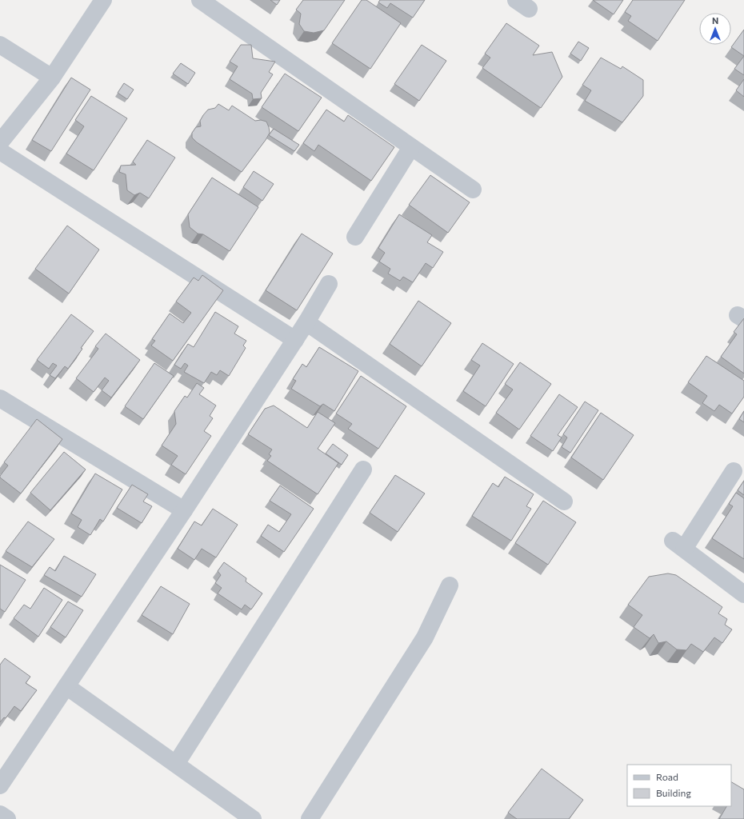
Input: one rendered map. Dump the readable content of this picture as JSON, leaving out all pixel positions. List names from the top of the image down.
{
  "legend": ["Road", "Building"],
  "north": "top"
}
